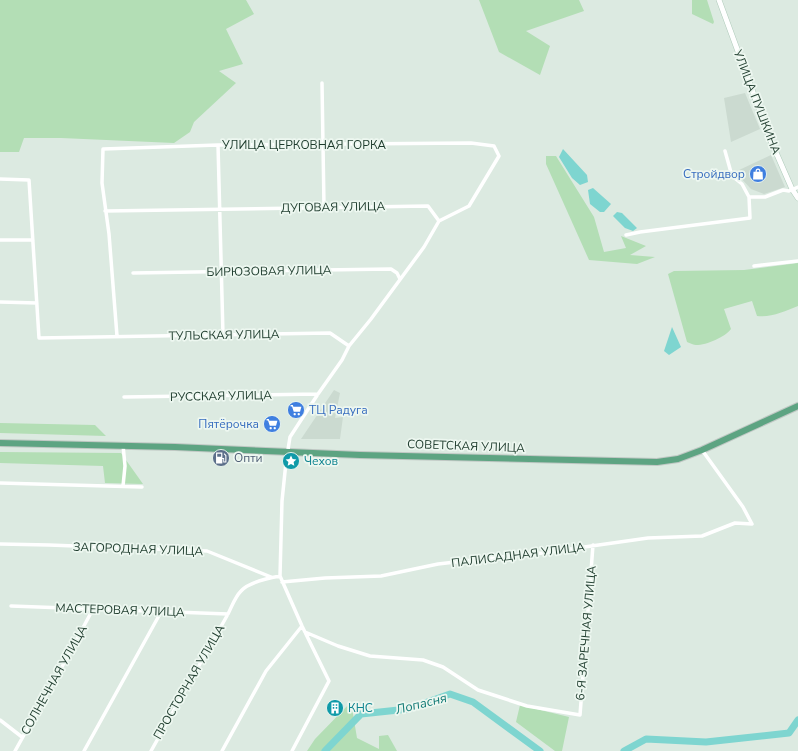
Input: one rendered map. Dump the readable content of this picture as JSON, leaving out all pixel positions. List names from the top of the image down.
{
  "streets": {
    "main road": ["УЛИЦА ПУШКИНА", "СОВЕТСКАЯ УЛИЦА"],
    "street": [
      "УЛИЦА ЦЕРКОВНАЯ ГОРКА",
      "ДУГОВАЯ УЛИЦА",
      "БИРЮЗОВАЯ УЛИЦА",
      "ТУЛЬСКАЯ УЛИЦА",
      "РУССКАЯ УЛИЦА",
      "ЗАГОРОДНАЯ УЛИЦА",
      "ПАЛИСАДНАЯ УЛИЦА",
      "МАСТЕРОВАЯ УЛИЦА",
      "6-Я ЗАРЕЧНАЯ УЛИЦА",
      "СОЛНЕЧНАЯ УЛИЦА",
      "ПРОСТОРНАЯ УЛИЦА"
    ]
  },
  "crossings": [
    ["УЛИЦА ЦЕРКОВНАЯ ГОРКА", "ДУГОВАЯ УЛИЦА"],
    ["СОВЕТСКАЯ УЛИЦА", "ПАЛИСАДНАЯ УЛИЦА"],
    ["ЗАГОРОДНАЯ УЛИЦА", "ПРОСТОРНАЯ УЛИЦА"],
    ["ПАЛИСАДНАЯ УЛИЦА", "6-Я ЗАРЕЧНАЯ УЛИЦА"],
    ["МАСТЕРОВАЯ УЛИЦА", "СОЛНЕЧНАЯ УЛИЦА"],
    ["МАСТЕРОВАЯ УЛИЦА", "ПРОСТОРНАЯ УЛИЦА"]
  ],
  "water": ["Лопасня"],
  "places": {
    "shop": ["Стройдвор"],
    "supermarket": ["ТЦ Радуга", "Пятёрочка"],
    "fuel station": ["Опти"],
    "place": ["Чехов"],
    "building": ["КНС"]
  }
}
